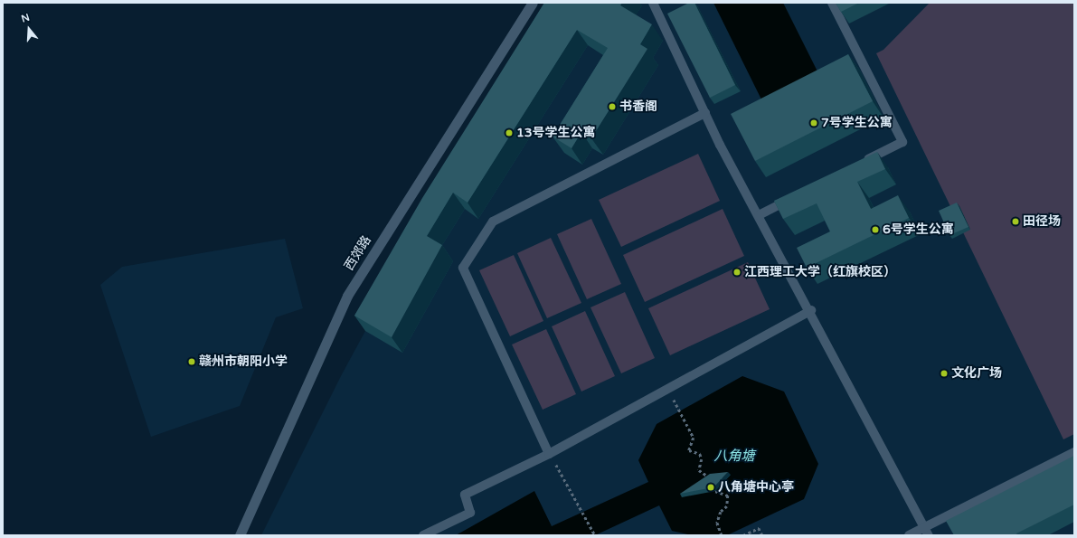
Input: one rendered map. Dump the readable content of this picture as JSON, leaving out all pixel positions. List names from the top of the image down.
{
  "streets": {
    "street": ["西郊路"]
  },
  "water": ["八角塘"],
  "places": [
    "书香阁",
    "7号学生公寓",
    "13号学生公寓",
    "田径场",
    "6号学生公寓",
    "江西理工大学（红旗校区）",
    "赣州市朝阳小学",
    "文化广场",
    "八角塘中心亭"
  ],
  "north": "top"
}
